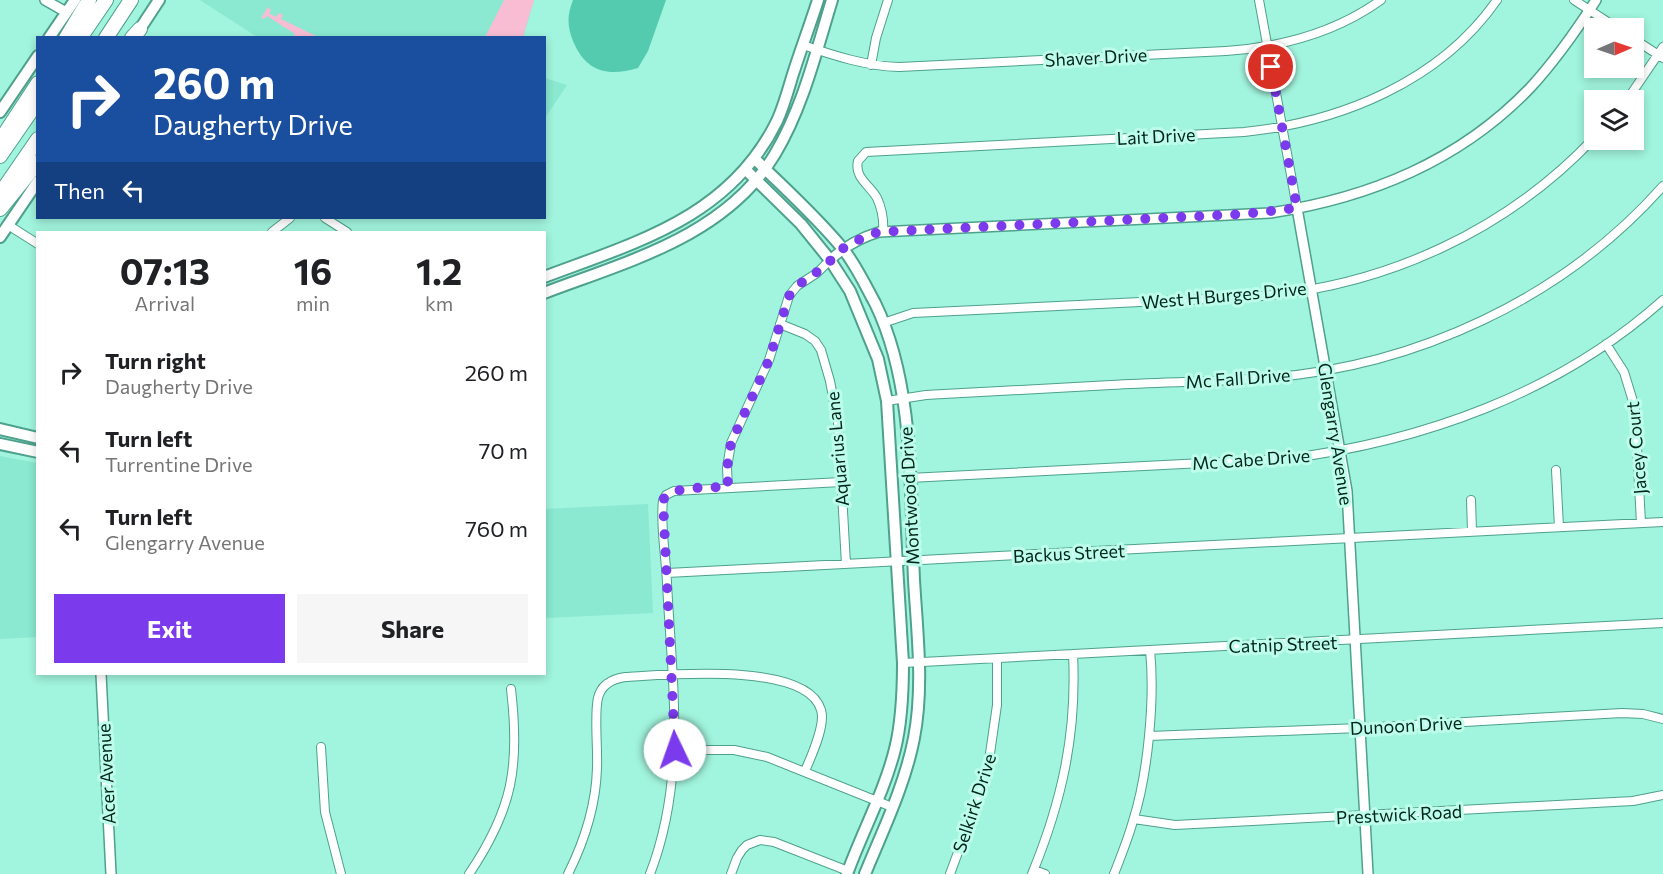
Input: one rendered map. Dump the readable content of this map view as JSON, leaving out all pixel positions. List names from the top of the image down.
{
  "streets": {
    "main road": ["Montwood Drive"],
    "street": [
      "Shaver Drive",
      "Lait Drive",
      "West H Burges Drive",
      "Mc Fall Drive",
      "Glengarry Avenue",
      "Jacey Court",
      "Aquarius Lane",
      "Mc Cabe Drive",
      "Backus Street",
      "Catnip Street",
      "Dunoon Drive",
      "Acer Avenue",
      "Selkirk Drive",
      "Prestwick Road"
    ]
  },
  "crossings": [
    ["Shaver Drive", "Glengarry Avenue"],
    ["Lait Drive", "Glengarry Avenue"],
    ["West H Burges Drive", "Glengarry Avenue"],
    ["West H Burges Drive", "Montwood Drive"],
    ["Mc Fall Drive", "Glengarry Avenue"],
    ["Mc Fall Drive", "Montwood Drive"],
    ["Glengarry Avenue", "Mc Cabe Drive"],
    ["Glengarry Avenue", "Backus Street"],
    ["Glengarry Avenue", "Catnip Street"],
    ["Glengarry Avenue", "Dunoon Drive"],
    ["Glengarry Avenue", "Prestwick Road"],
    ["Jacey Court", "Mc Cabe Drive"],
    ["Jacey Court", "Backus Street"],
    ["Aquarius Lane", "Backus Street"],
    ["Mc Cabe Drive", "Montwood Drive"],
    ["Montwood Drive", "Backus Street"],
    ["Montwood Drive", "Catnip Street"],
    ["Catnip Street", "Selkirk Drive"]
  ],
  "north": "right",
  "page": {
    "turn": ["260 m", "Daugherty Drive"],
    "then": "Then",
    "eta": [
      "07:13",
      "Arrival",
      "16",
      "min",
      "1.2",
      "km"
    ],
    "list": [
      {
        "name": "Turn right",
        "note": "Daugherty Drive",
        "value": "260 m"
      },
      {
        "name": "Turn left",
        "note": "Turrentine Drive",
        "value": "70 m"
      },
      {
        "name": "Turn left",
        "note": "Glengarry Avenue",
        "value": "760 m"
      }
    ],
    "buttons": ["Exit", "Share"]
  }
}
